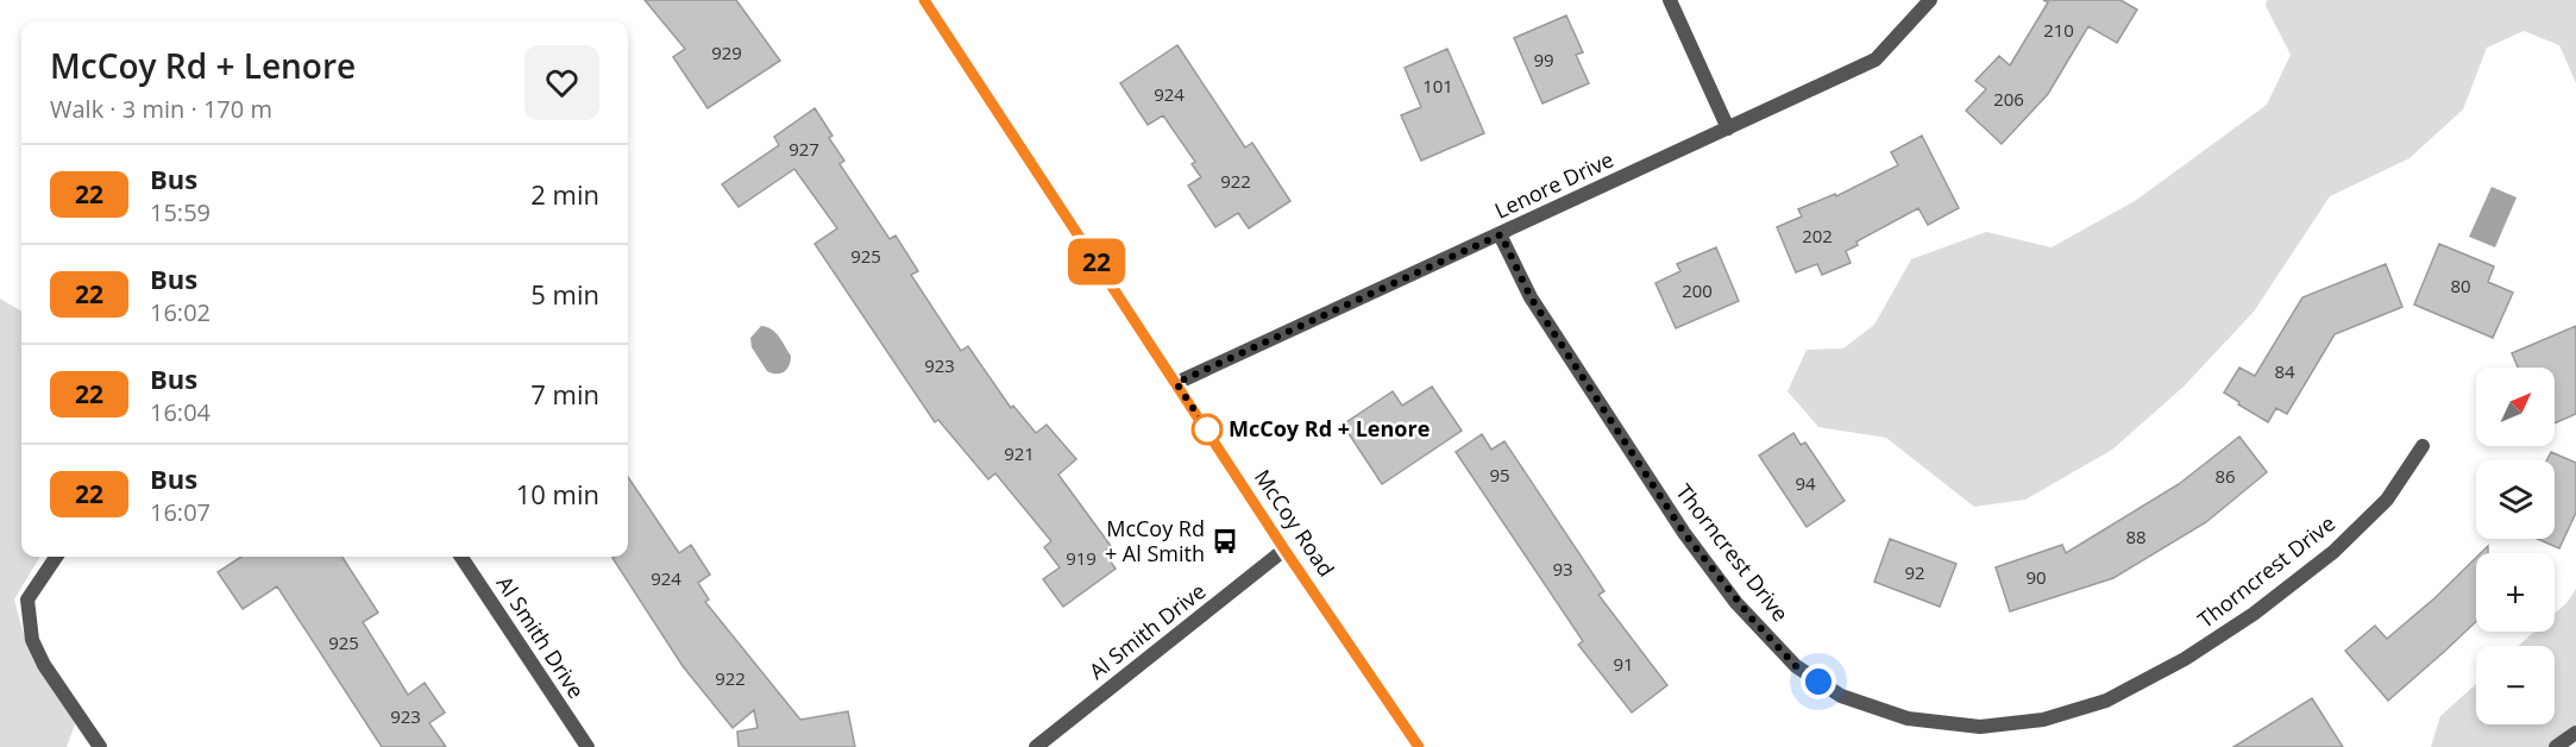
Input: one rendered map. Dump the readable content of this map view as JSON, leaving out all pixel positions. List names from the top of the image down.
{
  "streets": {
    "street": [
      "Lenore Drive",
      "McCoy Road",
      "Thorncrest Drive",
      "Al Smith Drive"
    ]
  },
  "crossings": [
    ["Lenore Drive", "McCoy Road"],
    ["Lenore Drive", "Thorncrest Drive"],
    ["McCoy Road", "Al Smith Drive"]
  ],
  "places": {
    "other": ["McCoy Rd + Lenore"],
    "bus stop": ["McCoy Rd + Al Smith"]
  },
  "lines": ["bus line 22"],
  "house_numbers": [
    "210",
    "929",
    "99",
    "101",
    "924",
    "206",
    "927",
    "922",
    "202",
    "925",
    "80",
    "200",
    "923",
    "84",
    "921",
    "95",
    "86",
    "94",
    "88",
    "919",
    "93",
    "92",
    "90",
    "924",
    "925",
    "91",
    "922",
    "923"
  ],
  "north": "top right",
  "page": {
    "on_map": "22",
    "heading": ["McCoy Rd + Lenore", "Walk · 3 min · 170 m"],
    "list": [
      {
        "mark": "22",
        "name": "Bus",
        "note": "15:59",
        "value": "2 min"
      },
      {
        "mark": "22",
        "name": "Bus",
        "note": "16:02",
        "value": "5 min"
      },
      {
        "mark": "22",
        "name": "Bus",
        "note": "16:04",
        "value": "7 min"
      },
      {
        "mark": "22",
        "name": "Bus",
        "note": "16:07",
        "value": "10 min"
      }
    ],
    "map_buttons": ["+", "−"]
  }
}
